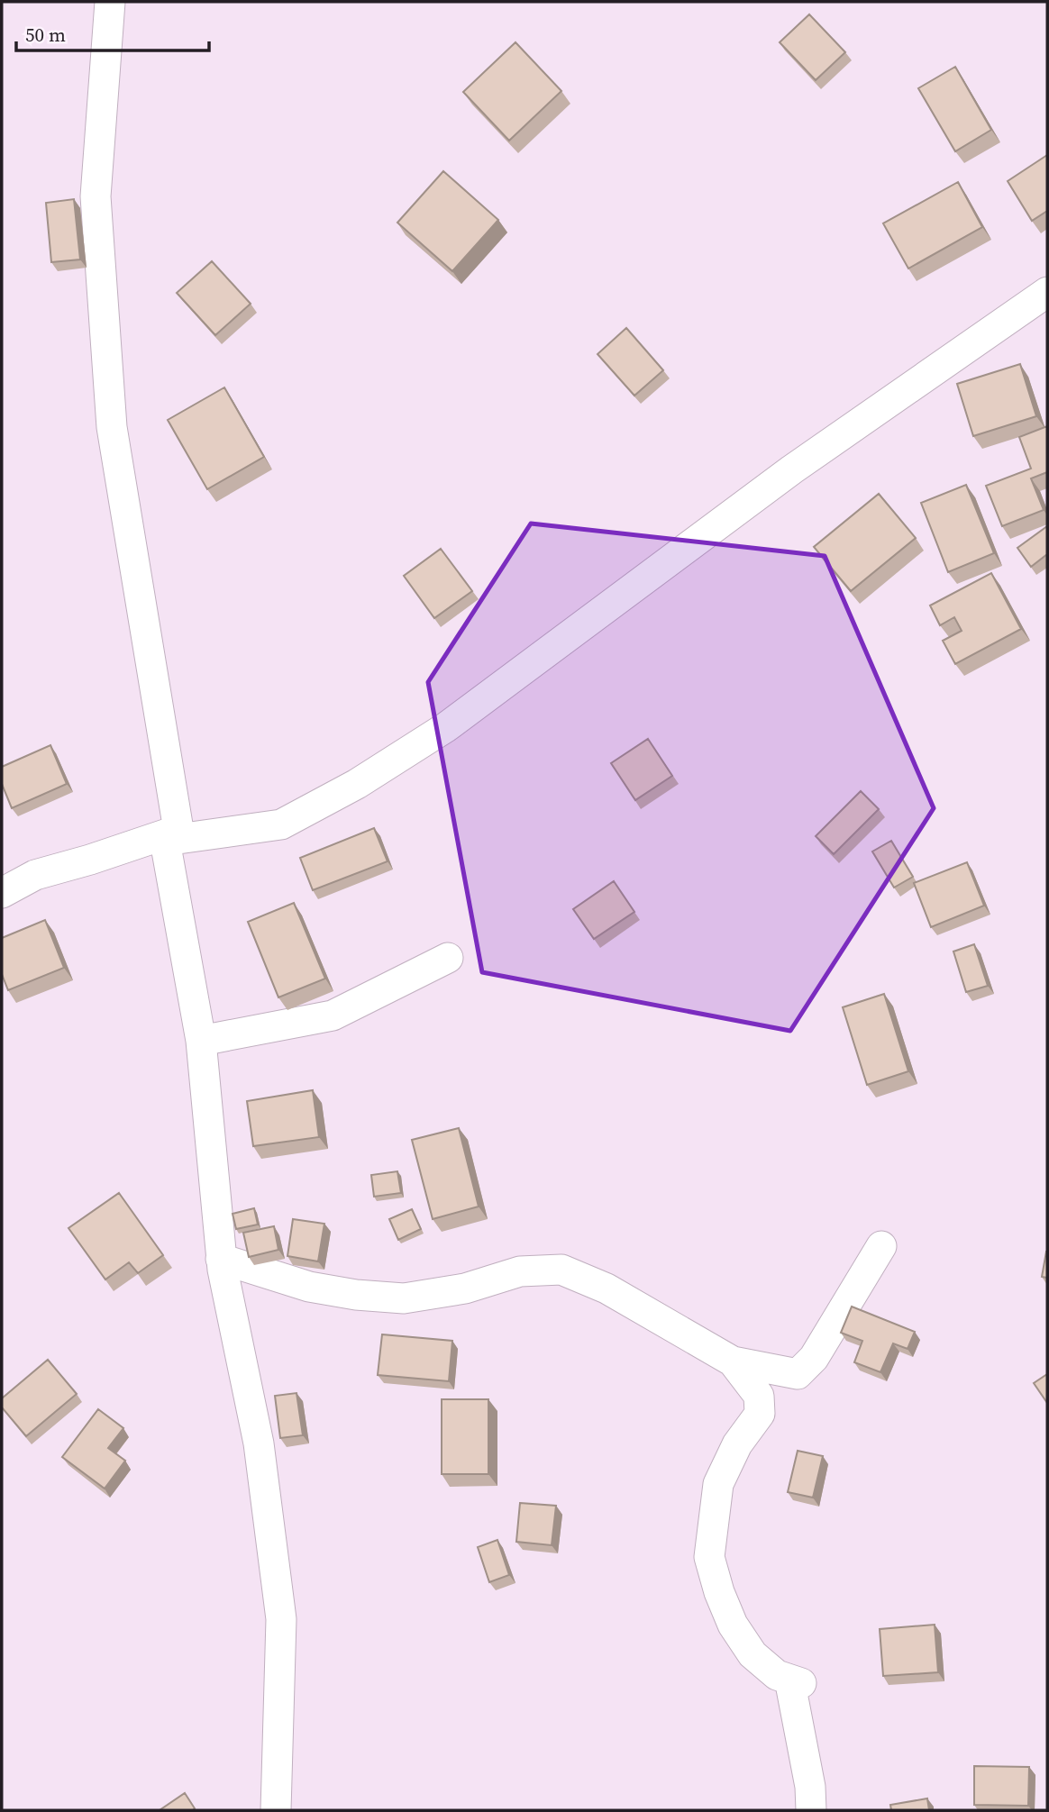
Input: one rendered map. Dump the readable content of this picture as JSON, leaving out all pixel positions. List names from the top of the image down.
{
  "scale_bar": "50 m"
}
